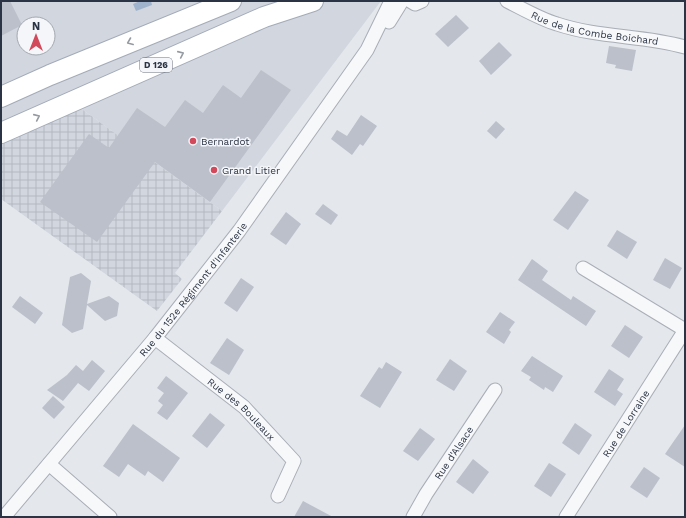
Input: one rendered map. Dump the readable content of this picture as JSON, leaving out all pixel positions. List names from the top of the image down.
{
  "streets": {
    "main road": ["D 126"],
    "street": [
      "Rue de la Combe Boichard",
      "Rue du 152e Régiment d'Infanterie",
      "Rue des Bouleaux",
      "Rue de Lorraine",
      "Rue d'Alsace"
    ]
  },
  "crossings": [
    ["Rue du 152e Régiment d'Infanterie", "Rue des Bouleaux"]
  ],
  "places": ["Bernardot", "Grand Litier"],
  "north": "top"
}
